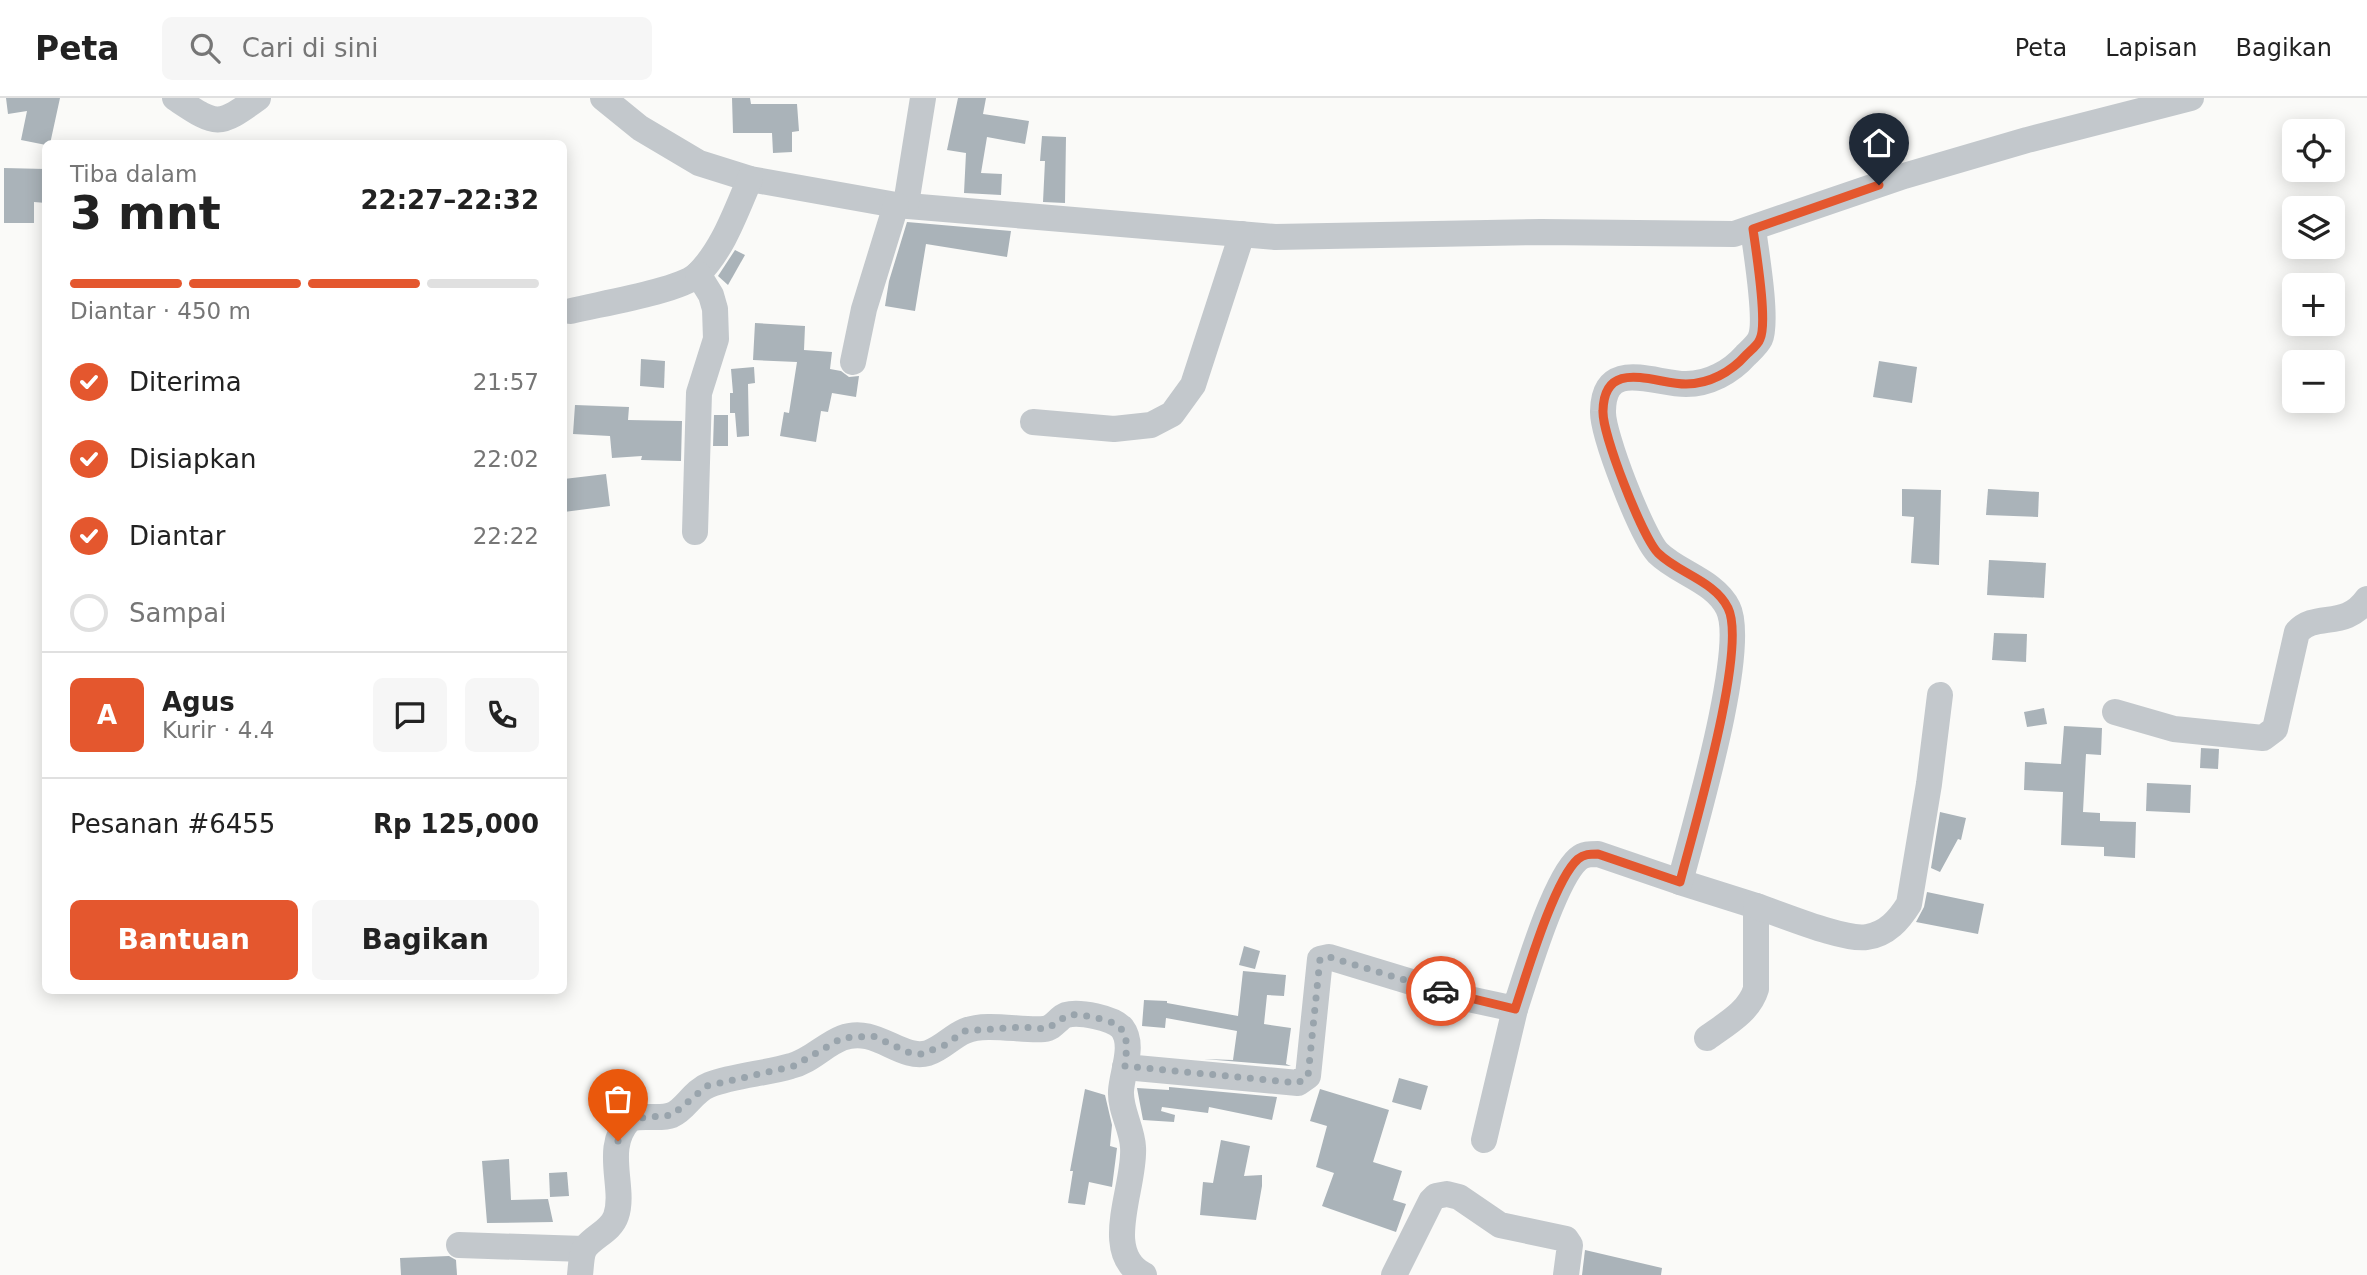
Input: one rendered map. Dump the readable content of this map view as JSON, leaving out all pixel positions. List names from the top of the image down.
{
  "page": {
    "header": "Peta",
    "search": "Cari di sini",
    "nav": ["Peta", "Lapisan", "Bagikan"],
    "map_buttons": ["+", "−"],
    "heading": ["3 mnt", "Tiba dalam", "22:27–22:32"],
    "panel": [
      "Agus",
      "Kurir · 4.4",
      "Pesanan #6455",
      "Rp 125,000"
    ],
    "bar": "Diantar · 450 m",
    "list": [
      ["Diterima", "21:57"],
      ["Disiapkan", "22:02"],
      ["Diantar", "22:22"],
      "Sampai"
    ],
    "round": "A",
    "buttons": ["Bantuan", "Bagikan"]
  }
}
